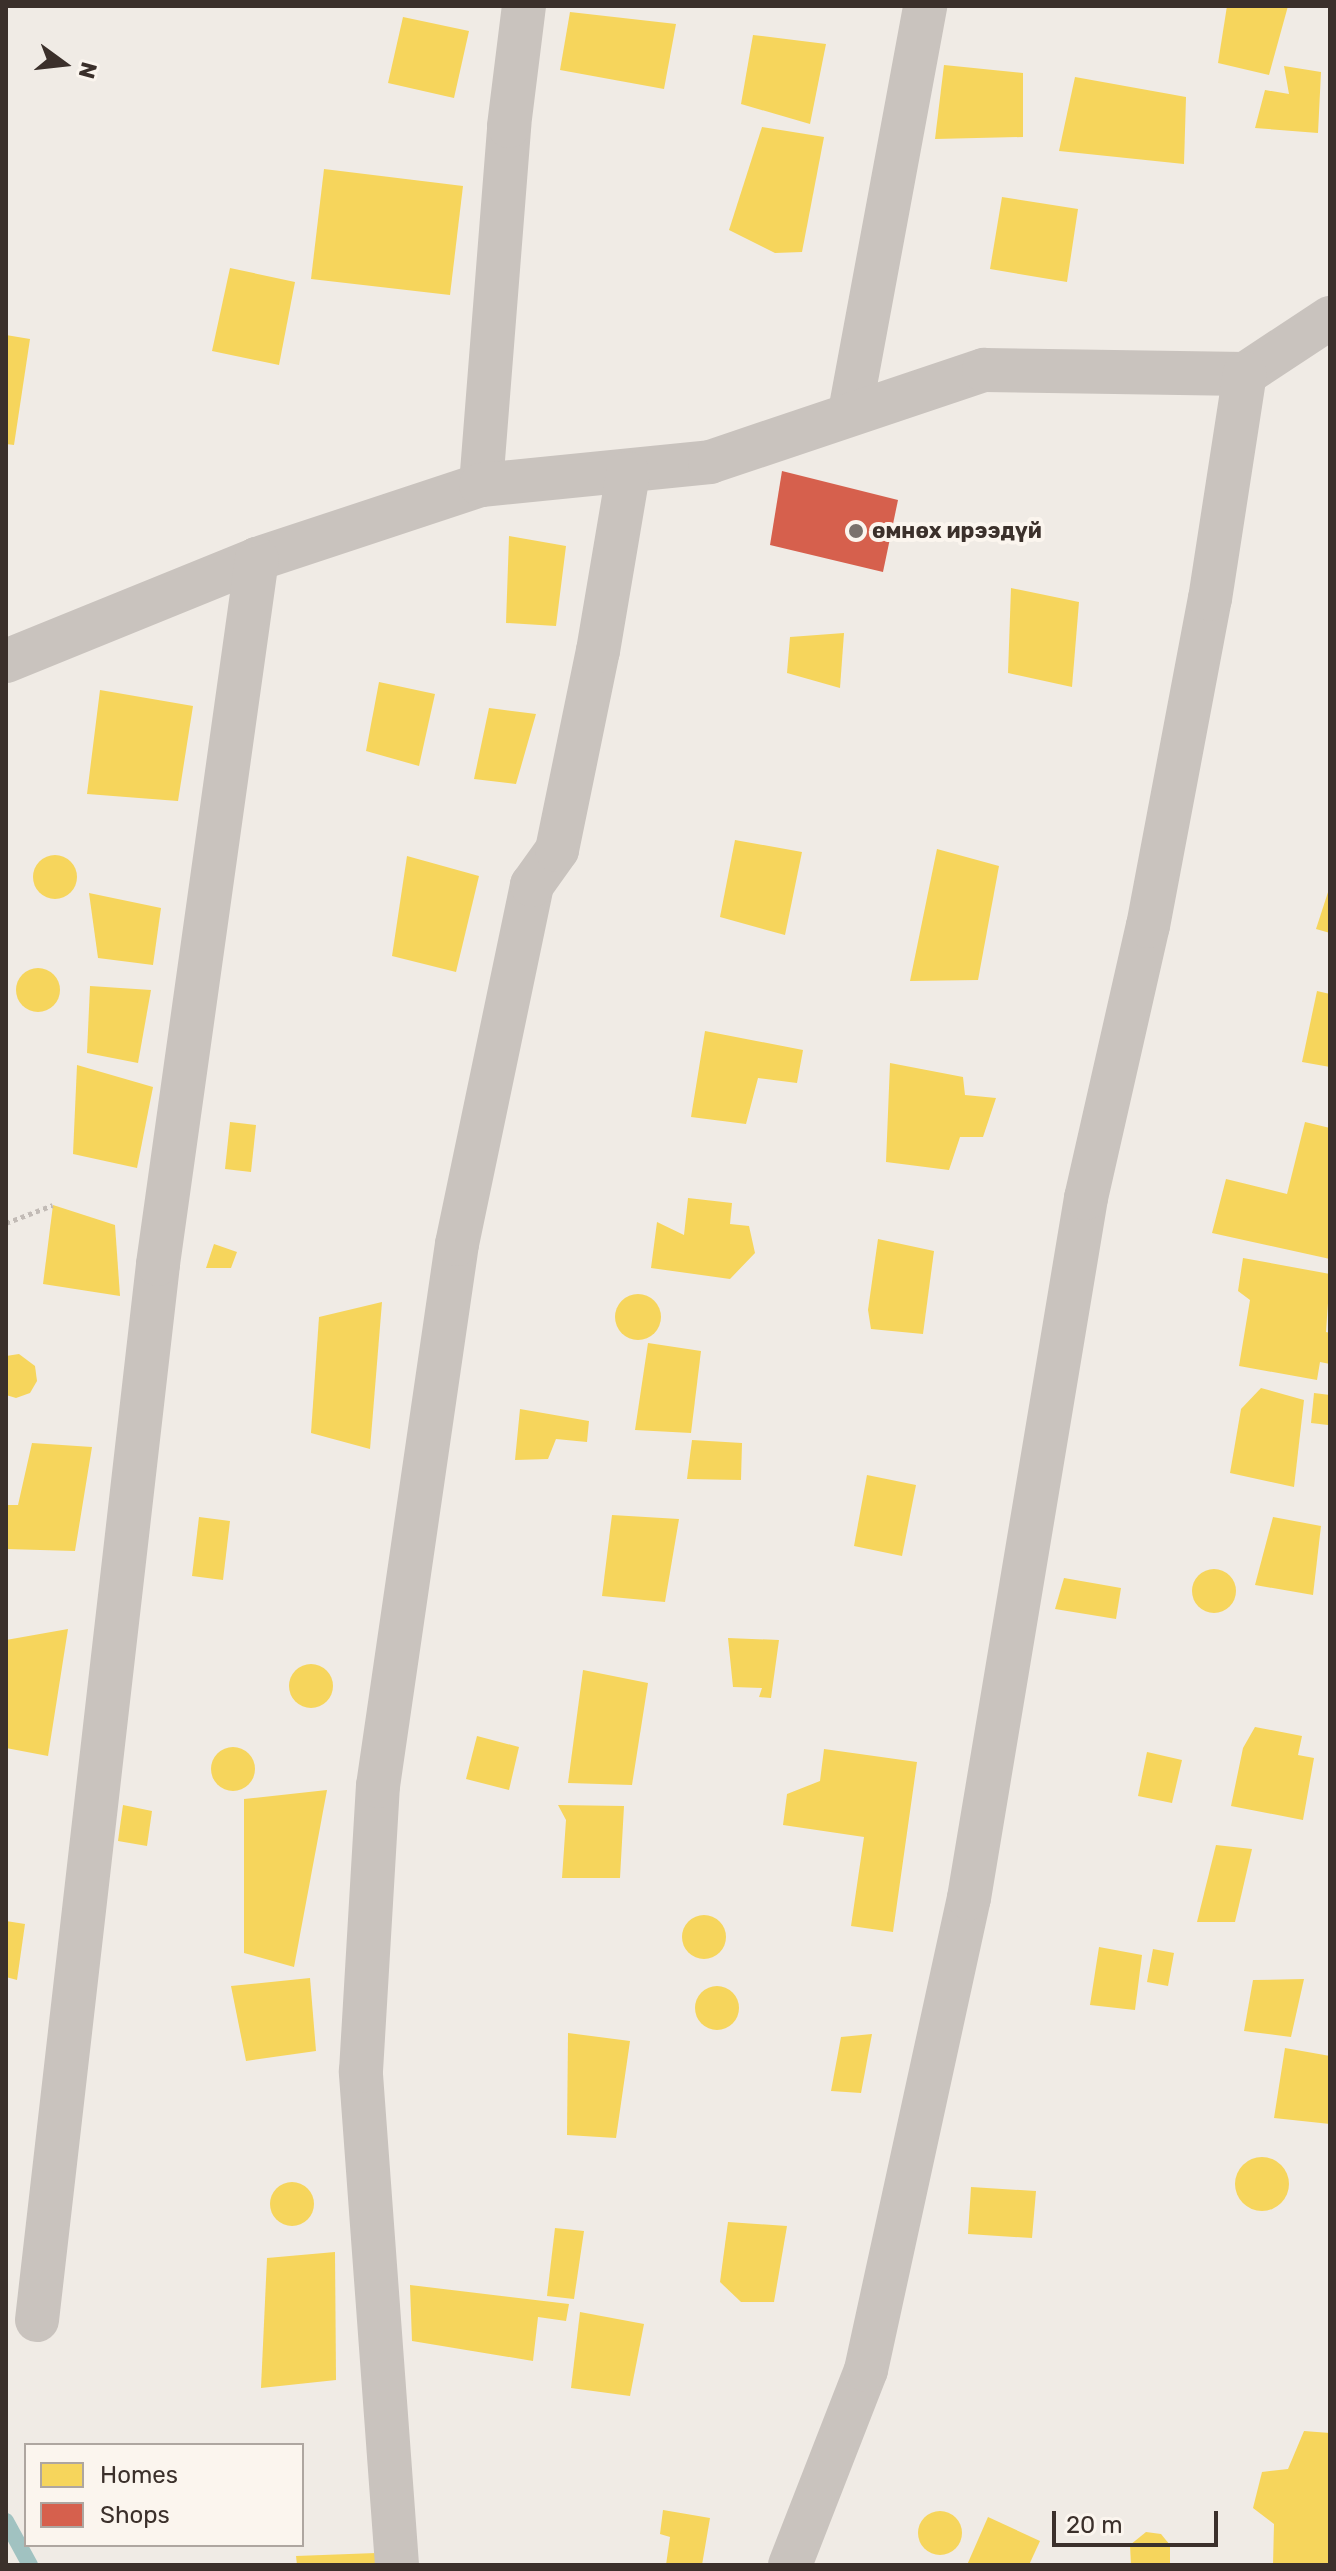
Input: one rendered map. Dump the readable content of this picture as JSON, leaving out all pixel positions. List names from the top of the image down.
{
  "places": ["өмнөх ирээдүй"],
  "legend": ["Homes", "Shops"],
  "scale_bar": "20 m",
  "north": "right"
}
